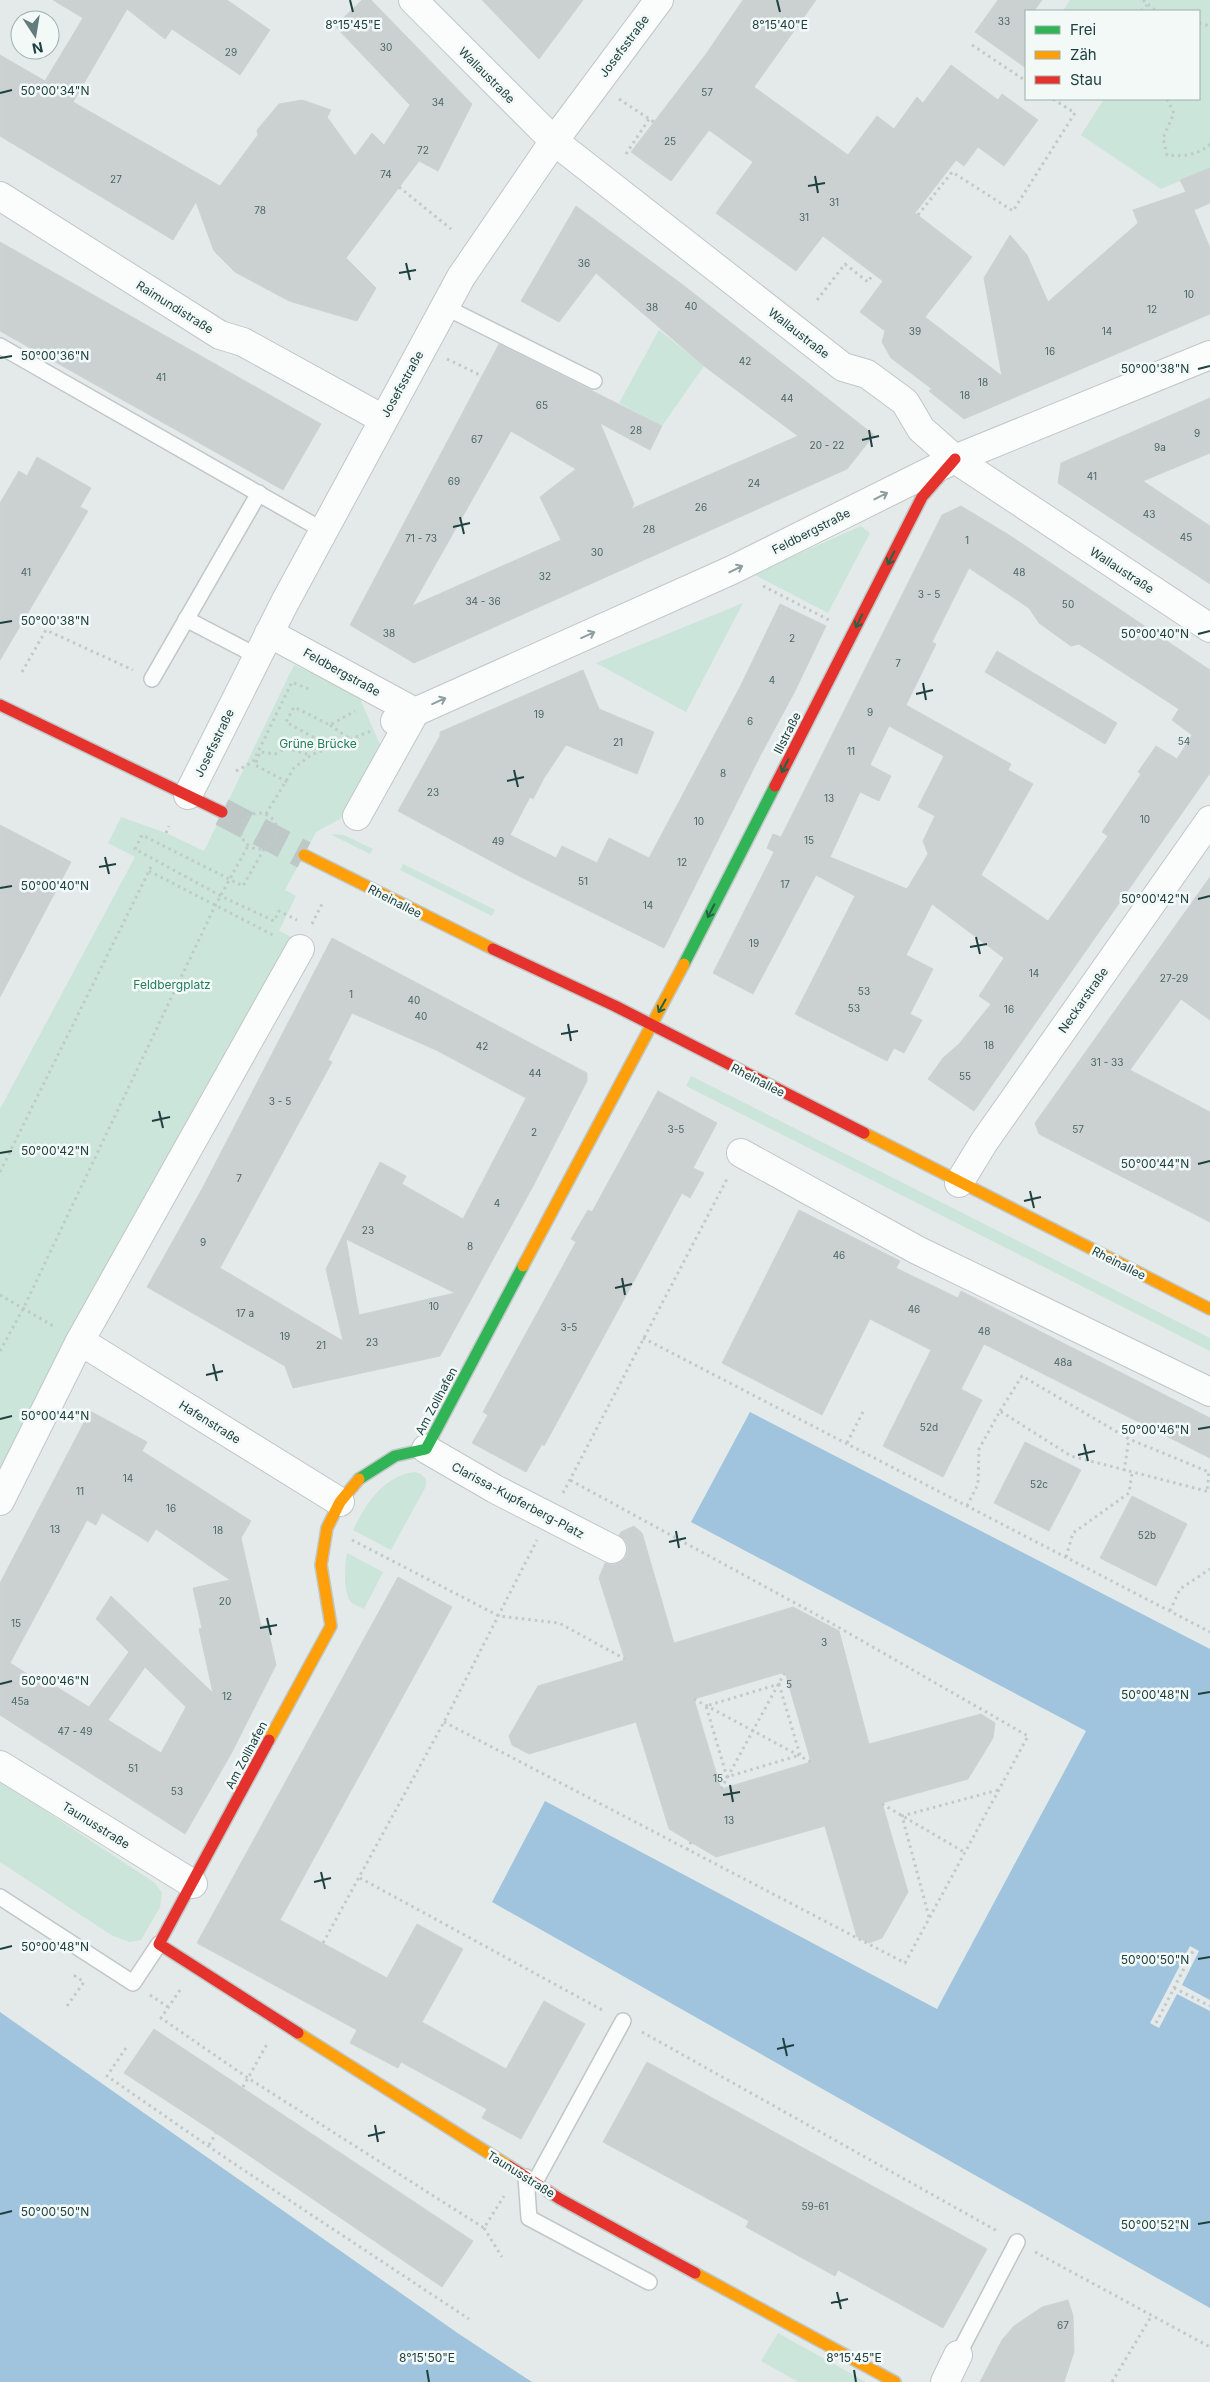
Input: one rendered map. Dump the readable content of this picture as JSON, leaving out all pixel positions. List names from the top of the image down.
{
  "streets": {
    "street": [
      "Josefsstraße",
      "Wallaustraße",
      "Raimundistraße",
      "Feldbergstraße",
      "Illstraße",
      "Rheinallee",
      "Neckarstraße",
      "Am Zollhafen",
      "Hafenstraße",
      "Clarissa-Kupferberg-Platz",
      "Taunusstraße"
    ]
  },
  "crossings": [
    ["Josefsstraße", "Wallaustraße"],
    ["Josefsstraße", "Raimundistraße"],
    ["Josefsstraße", "Feldbergstraße"],
    ["Wallaustraße", "Feldbergstraße"],
    ["Wallaustraße", "Illstraße"],
    ["Feldbergstraße", "Illstraße"],
    ["Illstraße", "Rheinallee"],
    ["Illstraße", "Am Zollhafen"],
    ["Rheinallee", "Neckarstraße"],
    ["Rheinallee", "Am Zollhafen"],
    ["Am Zollhafen", "Hafenstraße"],
    ["Am Zollhafen", "Clarissa-Kupferberg-Platz"],
    ["Am Zollhafen", "Taunusstraße"]
  ],
  "one_way": ["Feldbergstraße", "Illstraße"],
  "parks": ["Grüne Brücke", "Feldbergplatz"],
  "house_numbers": [
    "33",
    "30",
    "29",
    "57",
    "34",
    "25",
    "72",
    "74",
    "27",
    "31",
    "78",
    "31",
    "36",
    "10",
    "40",
    "38",
    "12",
    "39",
    "14",
    "16",
    "42",
    "41",
    "18",
    "18",
    "44",
    "65",
    "28",
    "9",
    "67",
    "20 - 22",
    "9a",
    "41",
    "69",
    "24",
    "26",
    "43",
    "28",
    "45",
    "71 - 73",
    "1",
    "30",
    "41",
    "48",
    "32",
    "3 - 5",
    "34 - 36",
    "50",
    "38",
    "2",
    "7",
    "4",
    "9",
    "19",
    "6",
    "54",
    "21",
    "11",
    "8",
    "23",
    "13",
    "10",
    "10",
    "15",
    "49",
    "12",
    "51",
    "17",
    "14",
    "19",
    "14",
    "27-29",
    "53",
    "1",
    "40",
    "53",
    "16",
    "40",
    "18",
    "42",
    "31 - 33",
    "44",
    "55",
    "3 - 5",
    "3-5",
    "57",
    "2",
    "7",
    "4",
    "23",
    "9",
    "8",
    "46",
    "10",
    "46",
    "17 a",
    "3-5",
    "48",
    "19",
    "23",
    "21",
    "48a",
    "52d",
    "14",
    "52c",
    "11",
    "16",
    "13",
    "18",
    "52b",
    "20",
    "15",
    "3",
    "5",
    "12",
    "45a",
    "47 - 49",
    "51",
    "15",
    "53",
    "13",
    "59-61",
    "67"
  ],
  "legend": ["Frei", "Zäh", "Stau"],
  "north": "bottom",
  "coordinates": [
    "8°15'45\"E",
    "8°15'40\"E",
    "50°00'34\"N",
    "50°00'36\"N",
    "50°00'38\"N",
    "50°00'40\"N",
    "50°00'42\"N",
    "50°00'44\"N",
    "50°00'46\"N",
    "50°00'48\"N",
    "50°00'50\"N",
    "50°00'52\"N",
    "8°15'50\"E"
  ]
}
